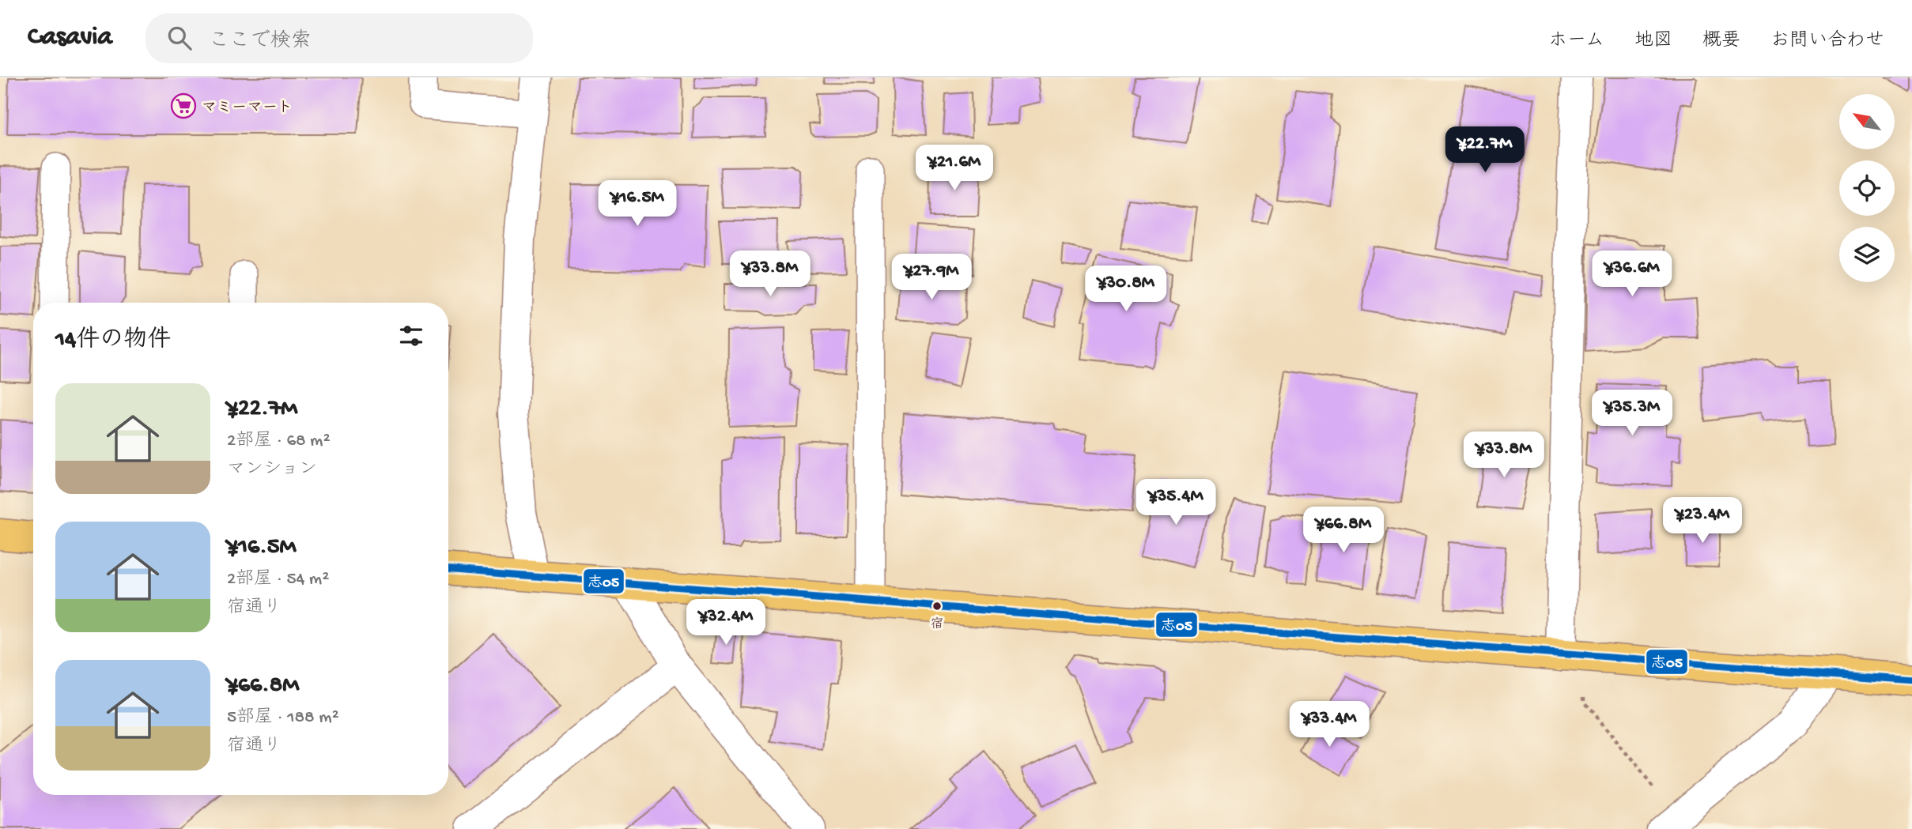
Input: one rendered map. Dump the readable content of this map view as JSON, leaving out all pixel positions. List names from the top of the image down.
{
  "places": {
    "supermarket": ["マミーマート"],
    "other": ["宿"]
  },
  "lines": ["transit line 志05"],
  "north": "top left",
  "page": {
    "header": "Casavia",
    "search": "ここで検索",
    "nav": [
      "ホーム",
      "地図",
      "概要",
      "お問い合わせ"
    ],
    "price": [
      "¥22.7M",
      "¥21.6M",
      "¥16.5M",
      "¥33.8M",
      "¥36.6M",
      "¥27.9M",
      "¥30.8M",
      "¥35.3M",
      "¥33.8M",
      "¥35.4M",
      "¥23.4M",
      "¥66.8M",
      "¥32.4M",
      "¥33.4M"
    ],
    "heading": "14件の物件",
    "list": [
      {
        "name": "¥22.7M",
        "note": "2部屋 · 68 m² · マンション"
      },
      {
        "name": "¥16.5M",
        "note": "2部屋 · 54 m² · 宿通り"
      },
      {
        "name": "¥66.8M",
        "note": "5部屋 · 188 m² · 宿通り"
      }
    ]
  }
}
